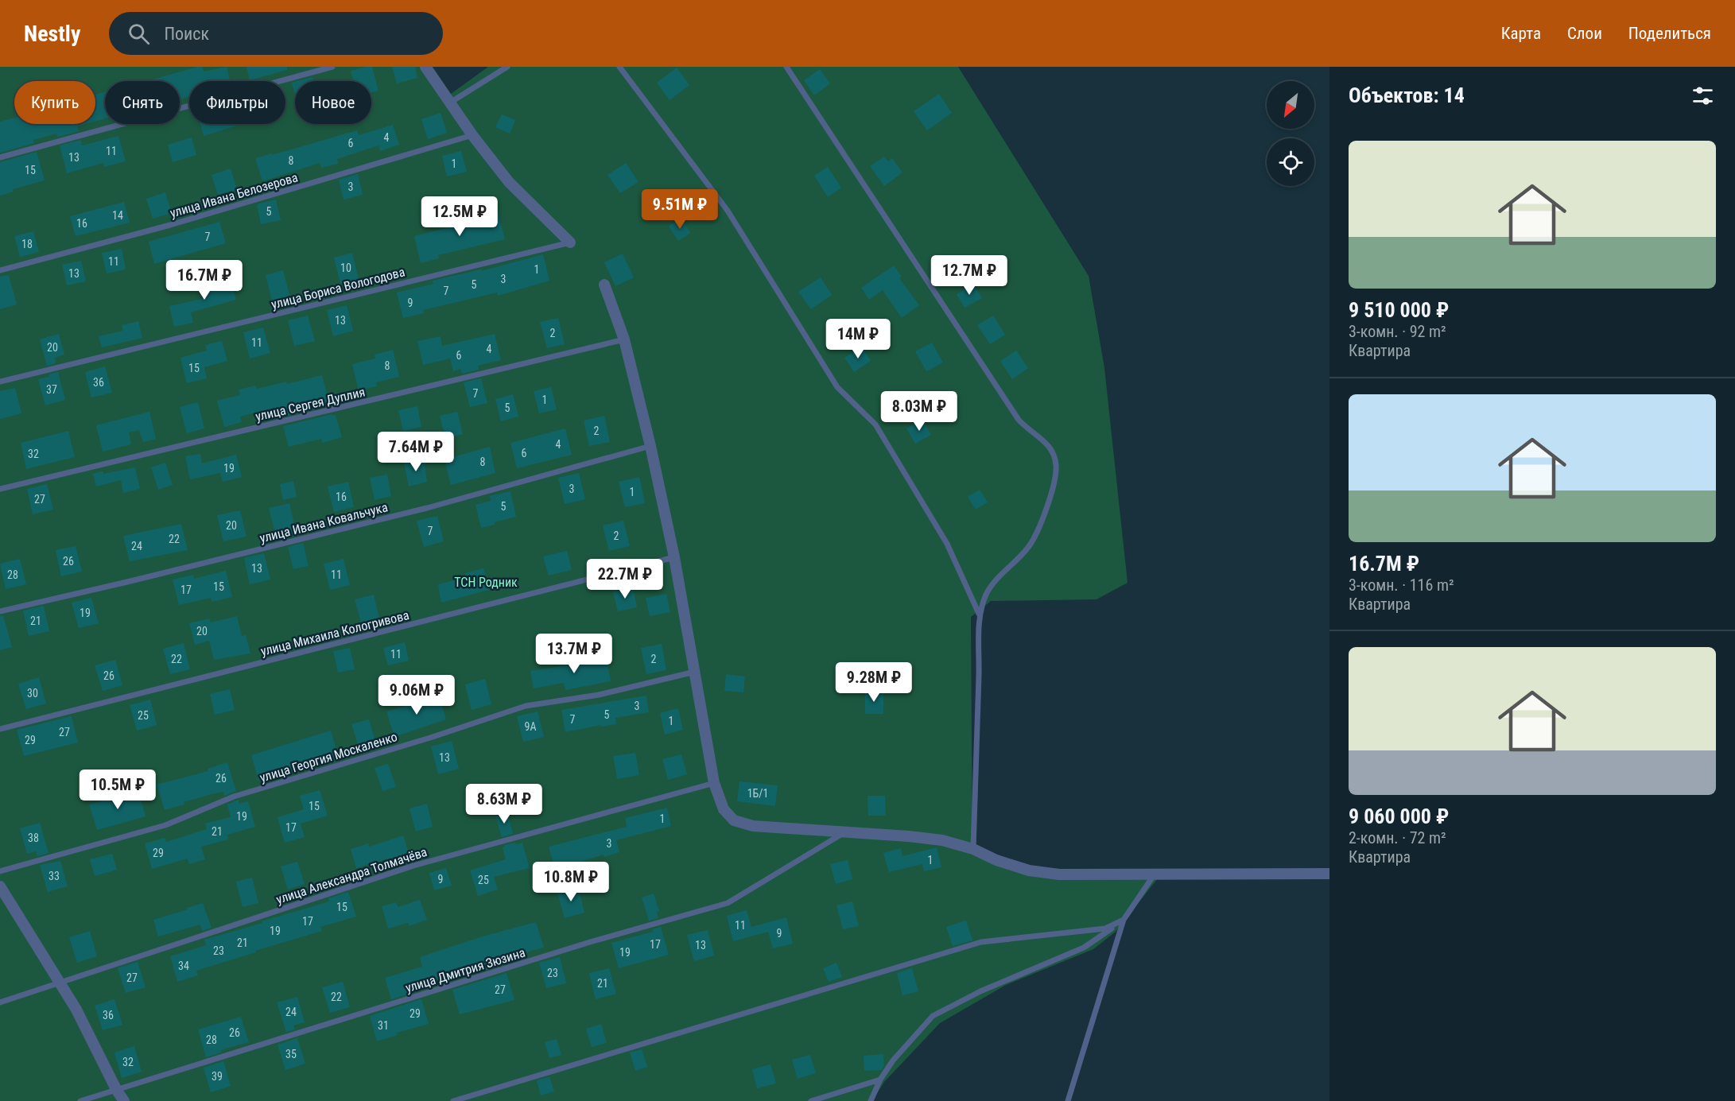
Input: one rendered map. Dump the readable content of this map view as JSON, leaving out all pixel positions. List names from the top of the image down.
{
  "streets": {
    "lane": [
      "улица Ивана Белозерова",
      "улица Бориса Вологодова",
      "улица Сергея Дуплия",
      "улица Ивана Ковальчука",
      "улица Михаила Кологривова",
      "улица Георгия Москаленко",
      "улица Александра Толмачёва",
      "улица Дмитрия Зюзина"
    ]
  },
  "parks": ["ТСН Родник"],
  "house_numbers": [
    "4",
    "6",
    "11",
    "13",
    "8",
    "1",
    "15",
    "3",
    "5",
    "14",
    "16",
    "7",
    "18",
    "11",
    "10",
    "1",
    "13",
    "3",
    "5",
    "7",
    "9",
    "13",
    "2",
    "11",
    "20",
    "4",
    "6",
    "8",
    "15",
    "36",
    "37",
    "7",
    "1",
    "5",
    "2",
    "4",
    "6",
    "32",
    "8",
    "19",
    "3",
    "1",
    "16",
    "27",
    "5",
    "20",
    "7",
    "2",
    "22",
    "24",
    "26",
    "13",
    "28",
    "11",
    "15",
    "17",
    "19",
    "21",
    "20",
    "11",
    "22",
    "2",
    "26",
    "30",
    "3",
    "5",
    "25",
    "7",
    "1",
    "9А",
    "27",
    "29",
    "13",
    "26",
    "1Б/1",
    "15",
    "19",
    "1",
    "17",
    "21",
    "38",
    "3",
    "29",
    "1",
    "33",
    "9",
    "25",
    "15",
    "17",
    "11",
    "19",
    "9",
    "21",
    "17",
    "13",
    "23",
    "19",
    "34",
    "23",
    "27",
    "21",
    "27",
    "22",
    "24",
    "29",
    "36",
    "31",
    "26",
    "28",
    "35",
    "32",
    "39"
  ],
  "north": "bottom left",
  "page": {
    "header": "Nestly",
    "search": "Поиск",
    "nav": ["Карта", "Слои", "Поделиться"],
    "heading": "Объектов: 14",
    "chip": [
      "Купить",
      "Снять",
      "Фильтры",
      "Новое"
    ],
    "list": [
      {
        "name": "9 510 000 ₽",
        "note": "3-комн. · 92 m² · Квартира"
      },
      {
        "name": "16.7M ₽",
        "note": "3-комн. · 116 m² · Квартира"
      },
      {
        "name": "9 060 000 ₽",
        "note": "2-комн. · 72 m² · Квартира"
      }
    ],
    "price": [
      "9.51M ₽",
      "12.5M ₽",
      "12.7M ₽",
      "16.7M ₽",
      "14M ₽",
      "8.03M ₽",
      "7.64M ₽",
      "22.7M ₽",
      "13.7M ₽",
      "9.28M ₽",
      "9.06M ₽",
      "10.5M ₽",
      "8.63M ₽",
      "10.8M ₽"
    ]
  }
}
